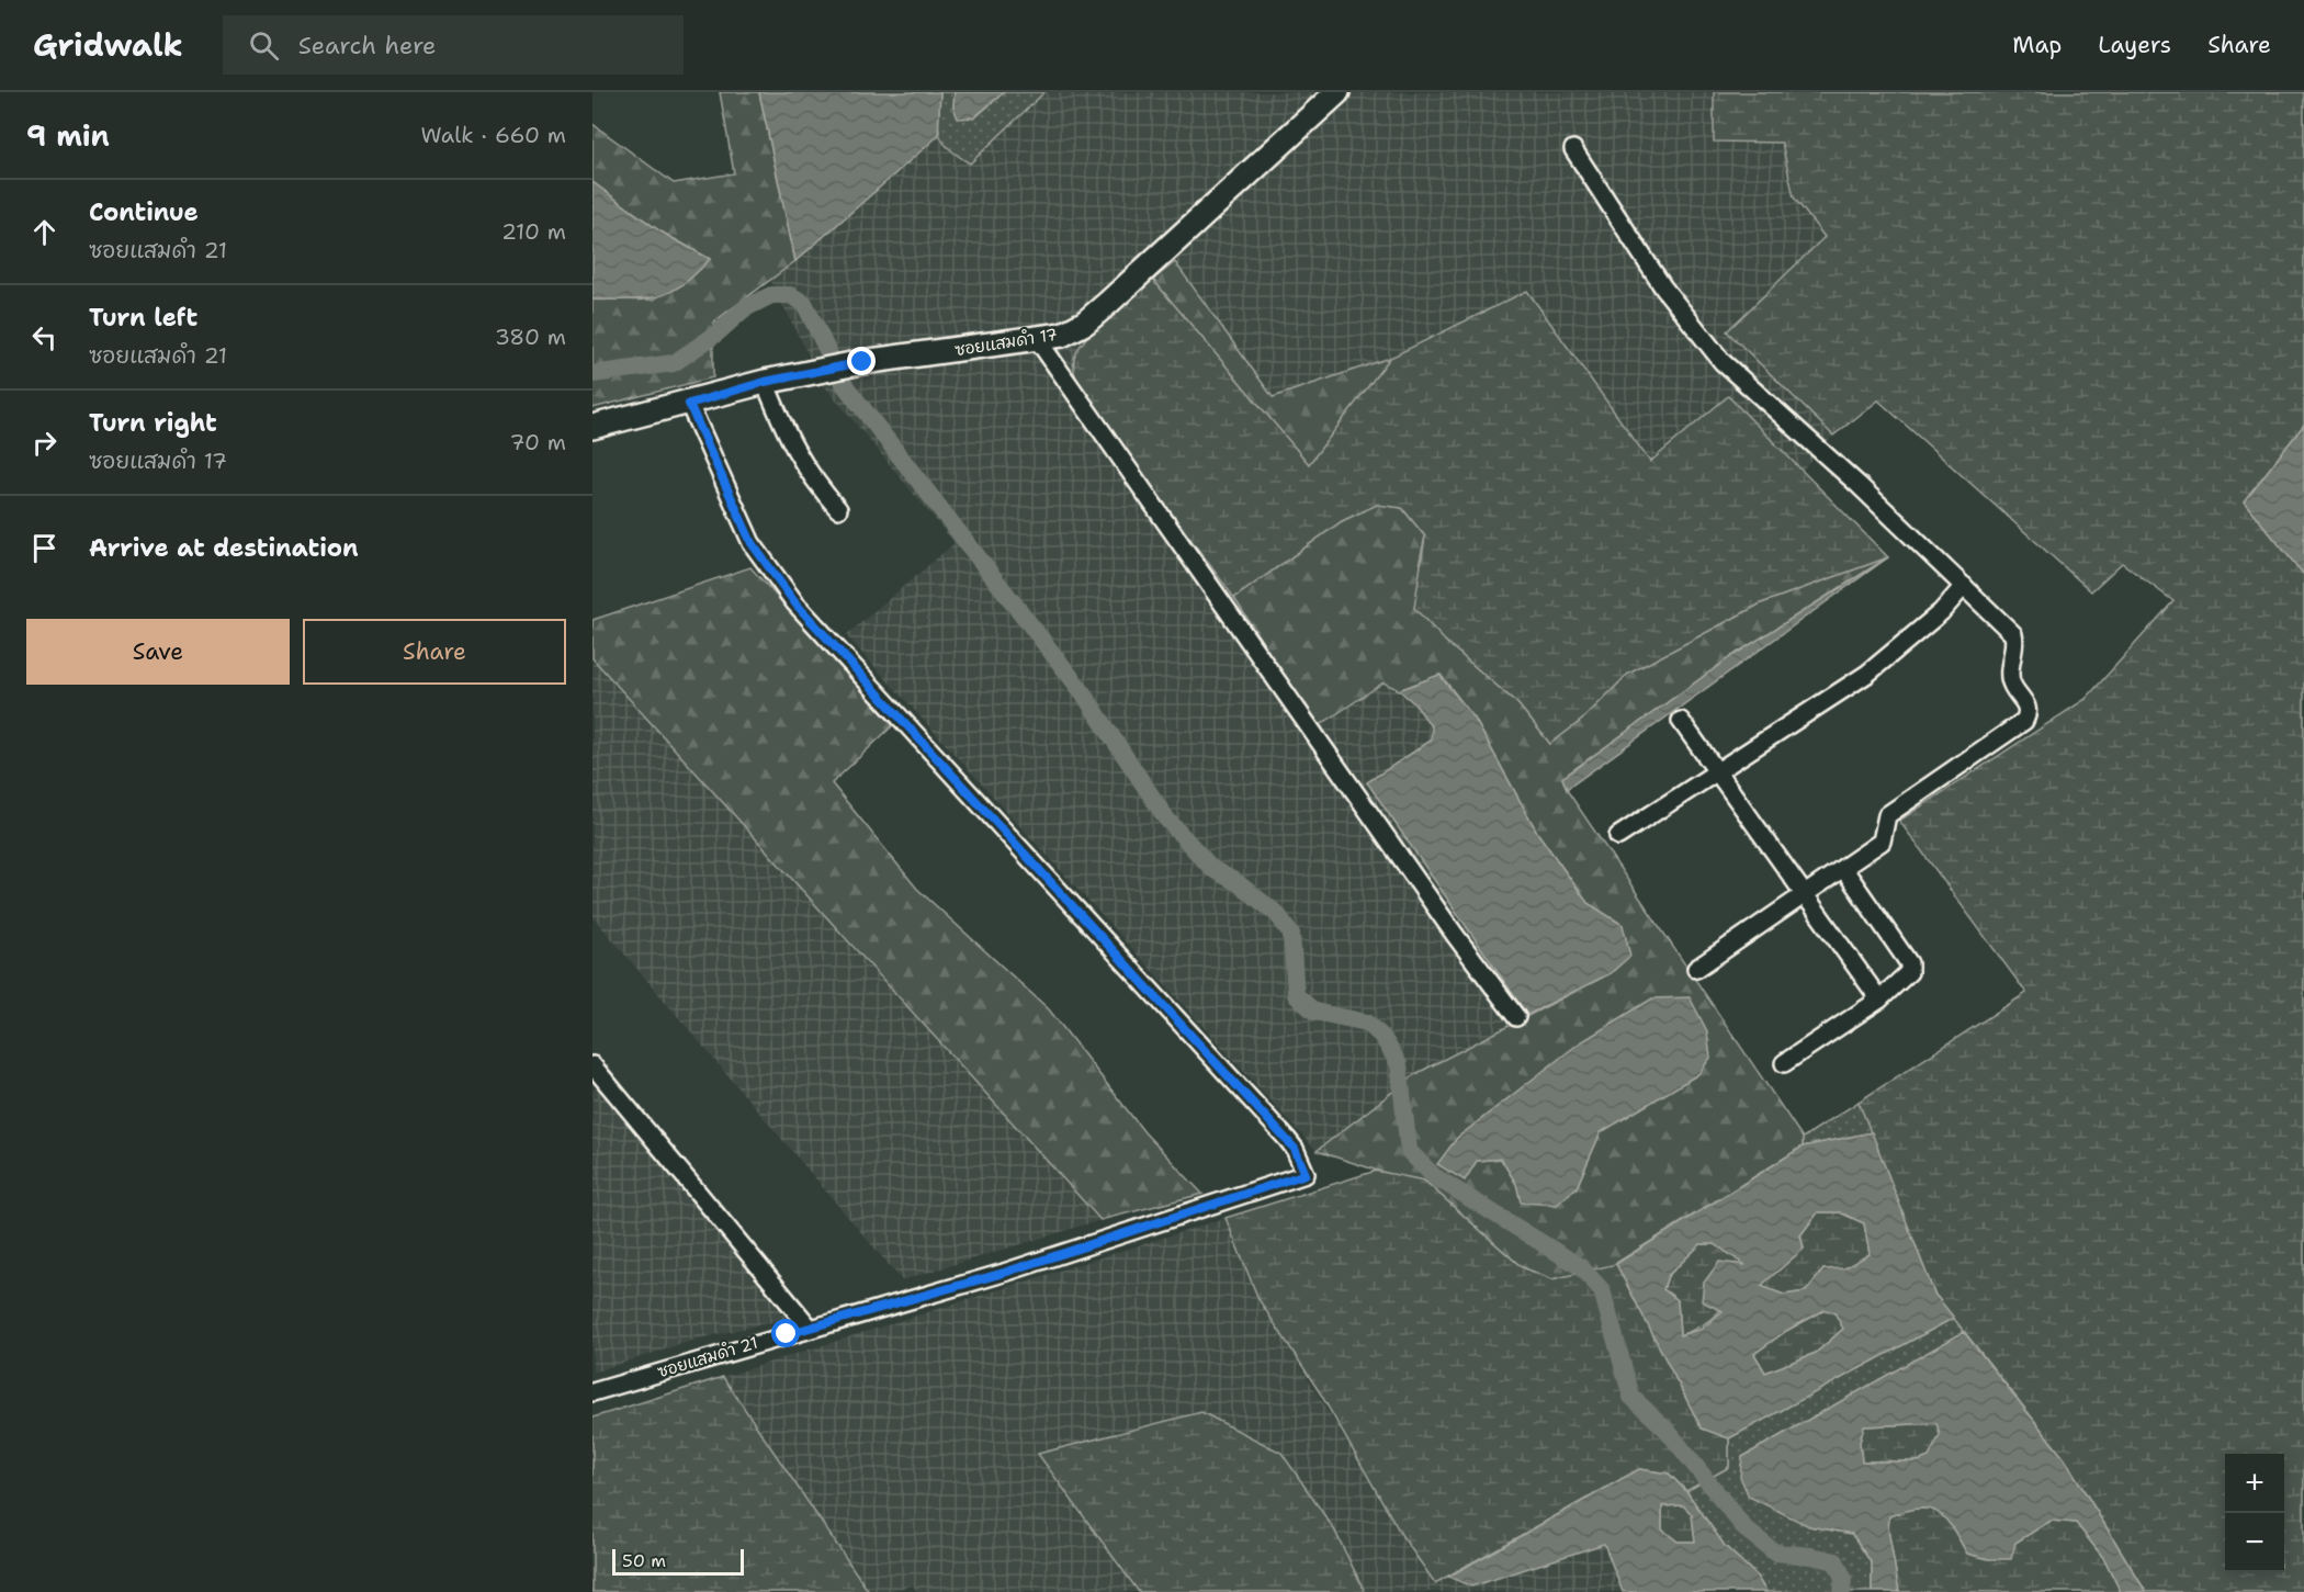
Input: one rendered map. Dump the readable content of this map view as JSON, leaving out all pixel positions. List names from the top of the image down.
{
  "streets": {
    "street": ["ซอยแสมดำ 17", "ซอยแสมดำ 21"]
  },
  "crossings": [
    ["ซอยแสมดำ 17", "ซอยแสมดำ 21"]
  ],
  "scale_bar": "50 m",
  "page": {
    "header": "Gridwalk",
    "search": "Search here",
    "nav": ["Map", "Layers", "Share"],
    "heading": ["9 min", "Walk · 660 m"],
    "list": [
      ["Continue", "ซอยแสมดำ 21", "210 m"],
      ["Turn left", "ซอยแสมดำ 21", "380 m"],
      ["Turn right", "ซอยแสมดำ 17", "70 m"],
      "Arrive at destination"
    ],
    "buttons": ["Save", "Share"],
    "map_buttons": ["+", "−"],
    "scale": "50 m"
  }
}
